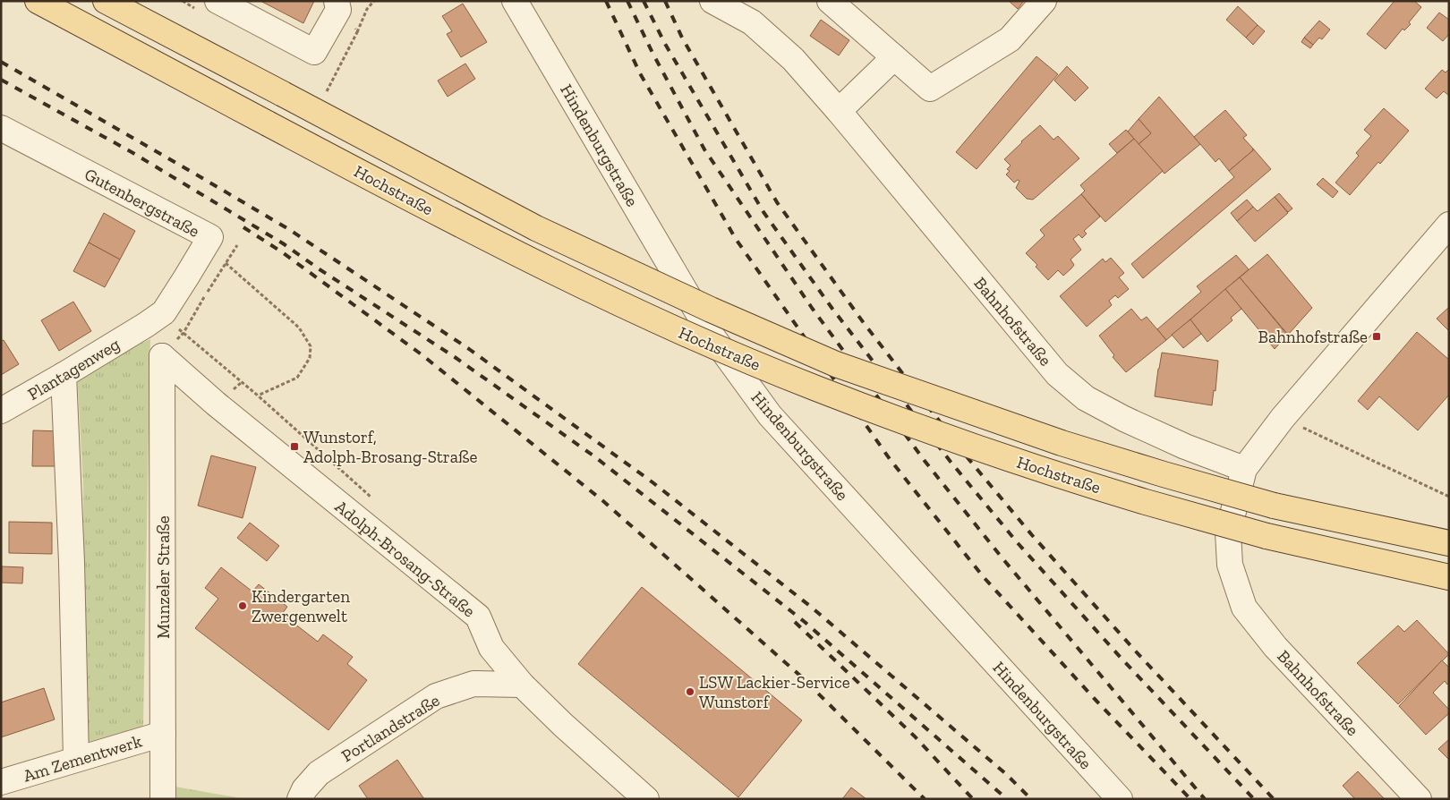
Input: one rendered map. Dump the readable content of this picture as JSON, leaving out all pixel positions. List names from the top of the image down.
{
  "streets": {
    "main road": ["Hochstraße"],
    "street": [
      "Hindenburgstraße",
      "Gutenbergstraße",
      "Bahnhofstraße",
      "Plantagenweg",
      "Adolph-Brosang-Straße",
      "Munzeler Straße",
      "Portlandstraße",
      "Am Zementwerk"
    ]
  },
  "crossings": [
    ["Gutenbergstraße", "Plantagenweg"],
    ["Adolph-Brosang-Straße", "Munzeler Straße"],
    ["Adolph-Brosang-Straße", "Portlandstraße"],
    ["Munzeler Straße", "Am Zementwerk"]
  ],
  "places": {
    "transit": ["Bahnhofstraße", "Wunstorf, Adolph-Brosang-Straße"],
    "other": ["Kindergarten Zwergenwelt", "LSW Lackier-Service Wunstorf"]
  }
}
